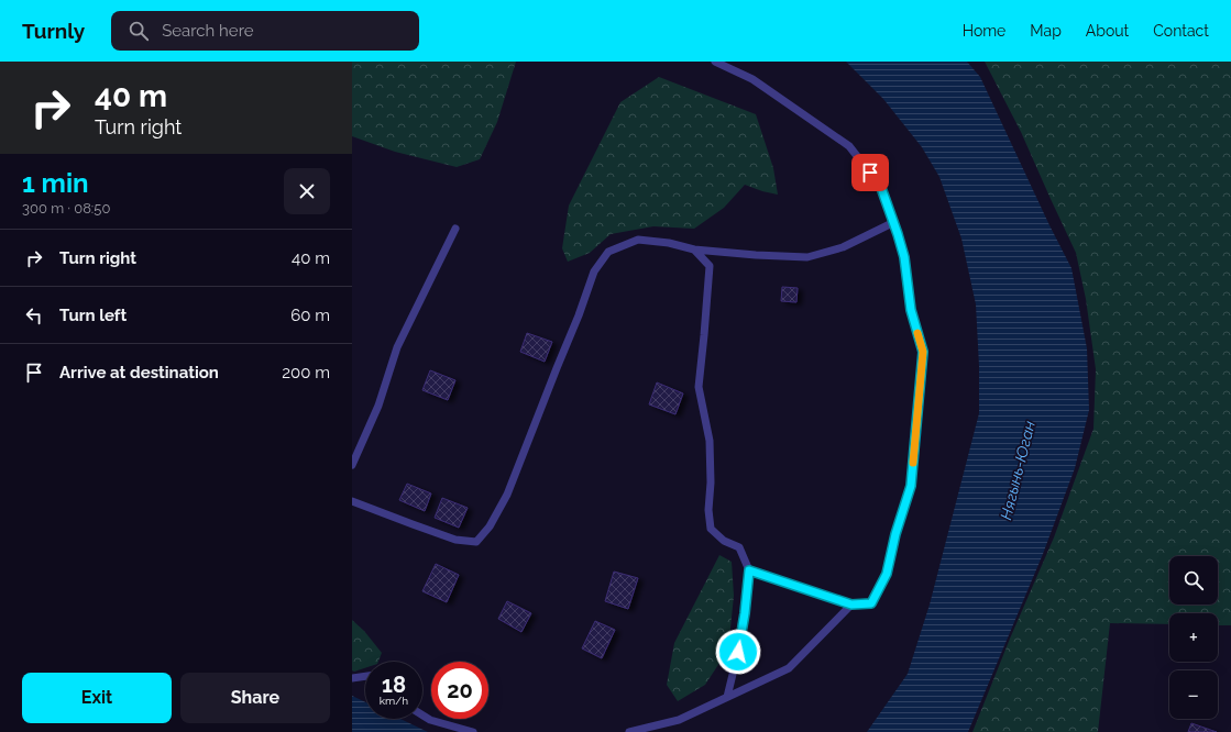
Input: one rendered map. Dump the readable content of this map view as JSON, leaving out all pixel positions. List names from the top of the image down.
{
  "water": ["Нягынь-Юган"],
  "page": {
    "header": "Turnly",
    "search": "Search here",
    "nav": [
      "Home",
      "Map",
      "About",
      "Contact"
    ],
    "turn": ["40 m", "Turn right"],
    "heading": ["1 min", "300 m · 08:50"],
    "list": [
      {
        "name": "Turn right",
        "value": "40 m"
      },
      {
        "name": "Turn left",
        "value": "60 m"
      },
      {
        "name": "Arrive at destination",
        "value": "200 m"
      }
    ],
    "map_buttons": ["+", "−"],
    "speed": "18 km/h",
    "limit": "20",
    "buttons": ["Exit", "Share"]
  }
}
